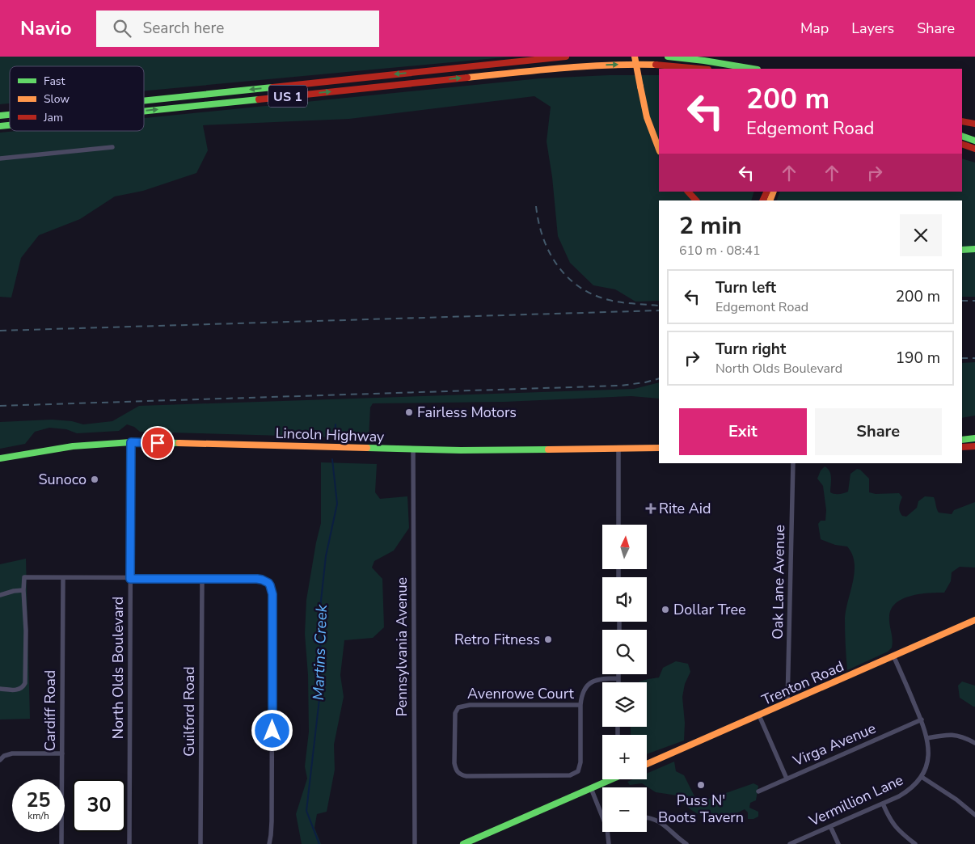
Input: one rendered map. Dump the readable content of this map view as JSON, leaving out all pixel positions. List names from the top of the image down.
{
  "streets": {
    "main road": ["US 1", "Lincoln Highway", "Trenton Road"],
    "street": [
      "Oak Lane Avenue",
      "Pennsylvania Avenue",
      "North Olds Boulevard",
      "Avenrowe Court",
      "Cardiff Road",
      "Guilford Road",
      "Virga Avenue",
      "Vermillion Lane"
    ]
  },
  "crossings": [
    ["Lincoln Highway", "Pennsylvania Avenue"],
    ["Lincoln Highway", "North Olds Boulevard"],
    ["Oak Lane Avenue", "Trenton Road"],
    ["Trenton Road", "Vermillion Lane"],
    ["Virga Avenue", "Vermillion Lane"]
  ],
  "water": ["Martins Creek"],
  "places": {
    "other": [
      "Fairless Motors",
      "Sunoco",
      "Dollar Tree",
      "Retro Fitness",
      "Puss N' Boots Tavern"
    ],
    "health": ["Rite Aid"]
  },
  "legend": ["Fast", "Slow", "Jam"],
  "north": "top",
  "page": {
    "header": "Navio",
    "search": "Search here",
    "nav": ["Map", "Layers", "Share"],
    "turn": ["200 m", "Edgemont Road"],
    "heading": ["2 min", "610 m · 08:41"],
    "list": [
      {
        "name": "Turn left",
        "note": "Edgemont Road",
        "value": "200 m"
      },
      {
        "name": "Turn right",
        "note": "North Olds Boulevard",
        "value": "190 m"
      }
    ],
    "buttons": ["Exit", "Share"],
    "map_buttons": ["+", "−"],
    "speed": "25 km/h",
    "limit": "30"
  }
}
